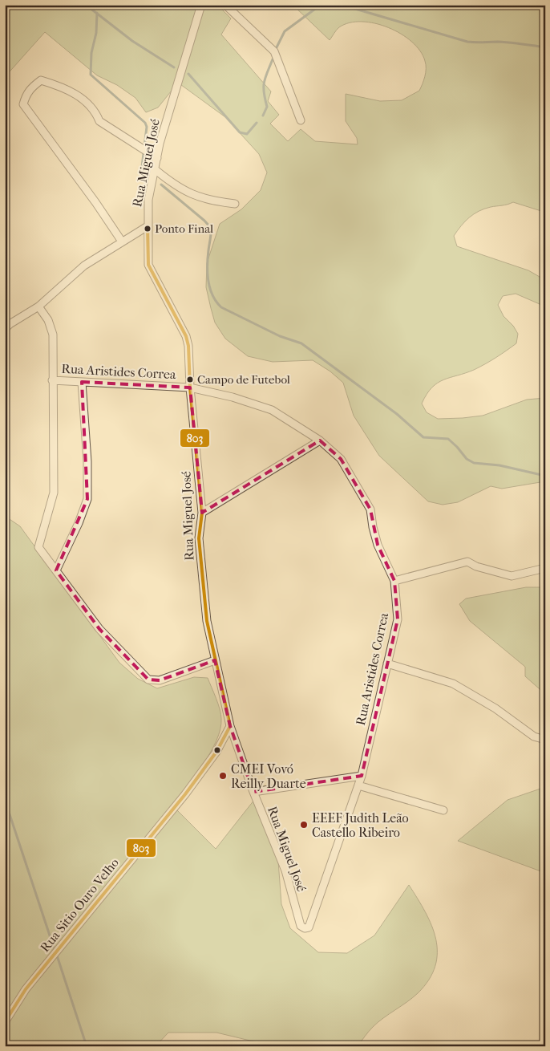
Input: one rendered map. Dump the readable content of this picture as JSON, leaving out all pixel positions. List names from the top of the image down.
{
  "streets": {
    "street": ["Rua Miguel José", "Rua Aristides Correa", "Rua Sitio Ouro Velho"]
  },
  "crossings": [
    ["Rua Miguel José", "Rua Aristides Correa"],
    ["Rua Miguel José", "Rua Sitio Ouro Velho"]
  ],
  "places": [
    "Ponto Final",
    "Campo de Futebol",
    "CMEI Vovó Reilly Duarte",
    "EEEF Judith Leão Castello Ribeiro"
  ],
  "lines": ["transit line 803"]
}
